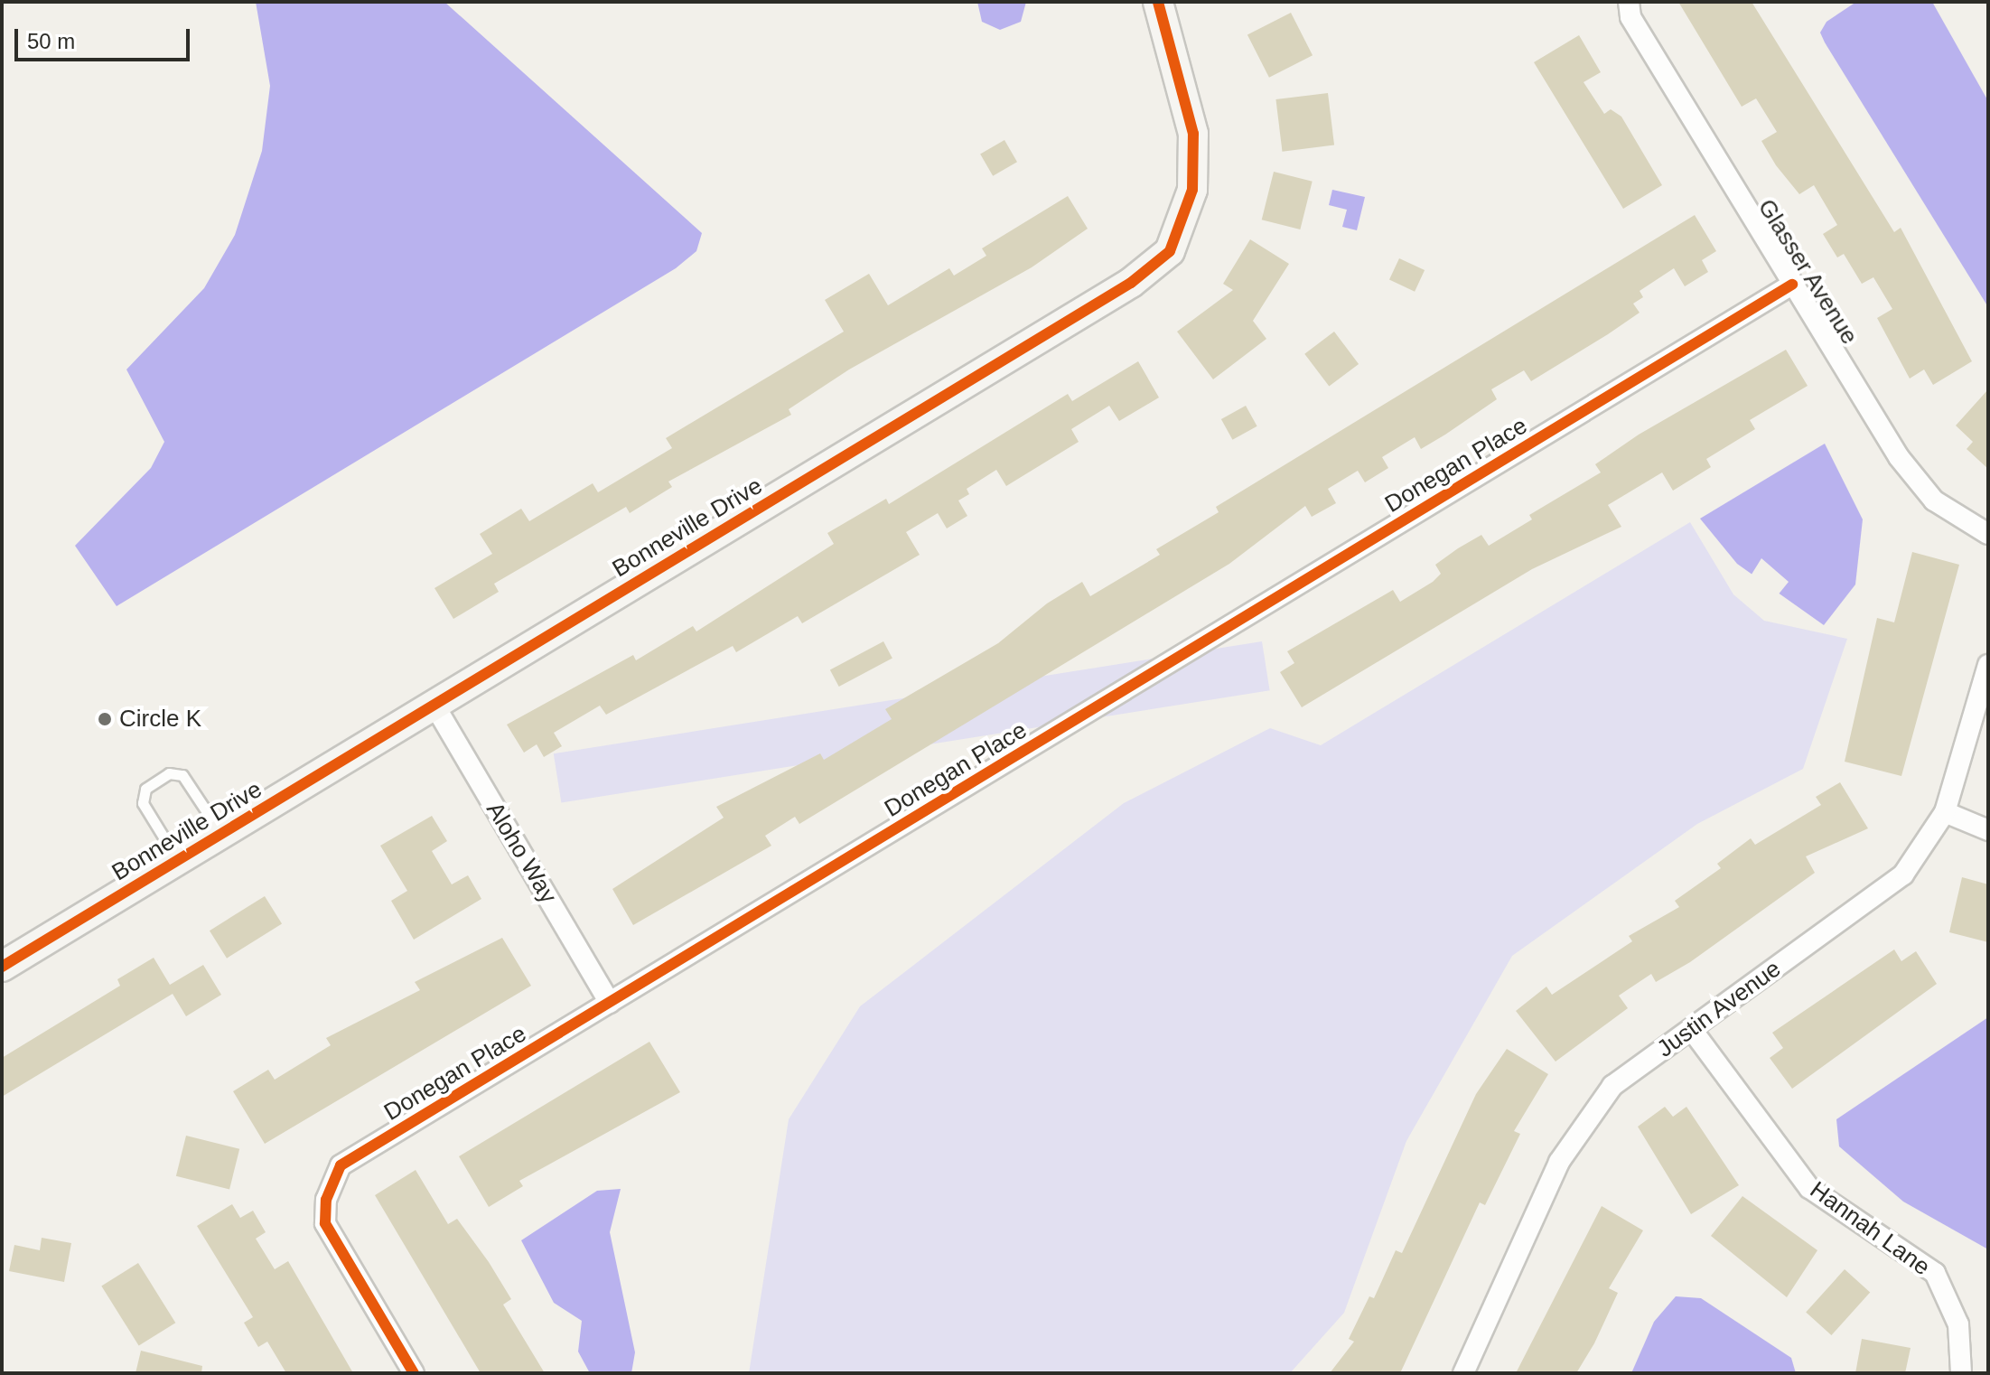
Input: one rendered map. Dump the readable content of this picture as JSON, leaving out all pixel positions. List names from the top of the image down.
{
  "streets": {
    "street": [
      "Glasser Avenue",
      "Donegan Place",
      "Bonneville Drive",
      "Aloho Way",
      "Justin Avenue",
      "Hannah Lane"
    ]
  },
  "crossings": [
    ["Glasser Avenue", "Donegan Place"],
    ["Donegan Place", "Aloho Way"],
    ["Bonneville Drive", "Aloho Way"],
    ["Justin Avenue", "Hannah Lane"]
  ],
  "places": ["Circle K"],
  "scale_bar": "50 m"
}
